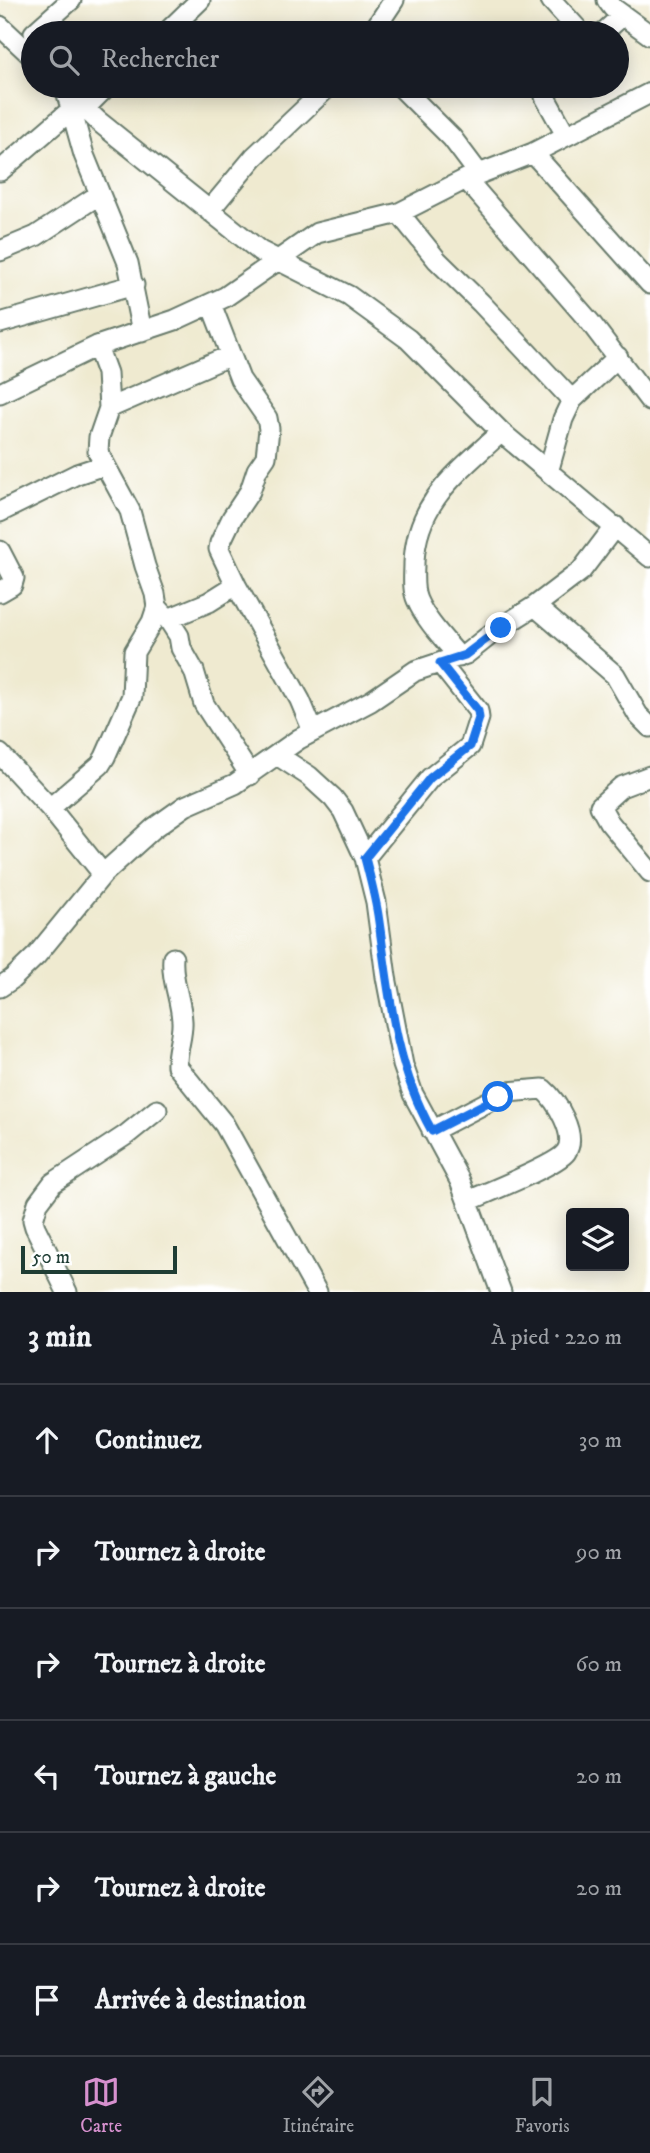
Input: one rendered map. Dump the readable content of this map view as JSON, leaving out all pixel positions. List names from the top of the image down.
{
  "scale_bar": "50 m",
  "page": {
    "search": "Rechercher",
    "scale": "50 m",
    "heading": ["3 min", "À pied · 220 m"],
    "list": [
      ["Continuez", "30 m"],
      ["Tournez à droite", "90 m"],
      ["Tournez à droite", "60 m"],
      ["Tournez à gauche", "20 m"],
      ["Tournez à droite", "20 m"],
      "Arrivée à destination"
    ],
    "nav": ["Carte", "Itinéraire", "Favoris"]
  }
}
